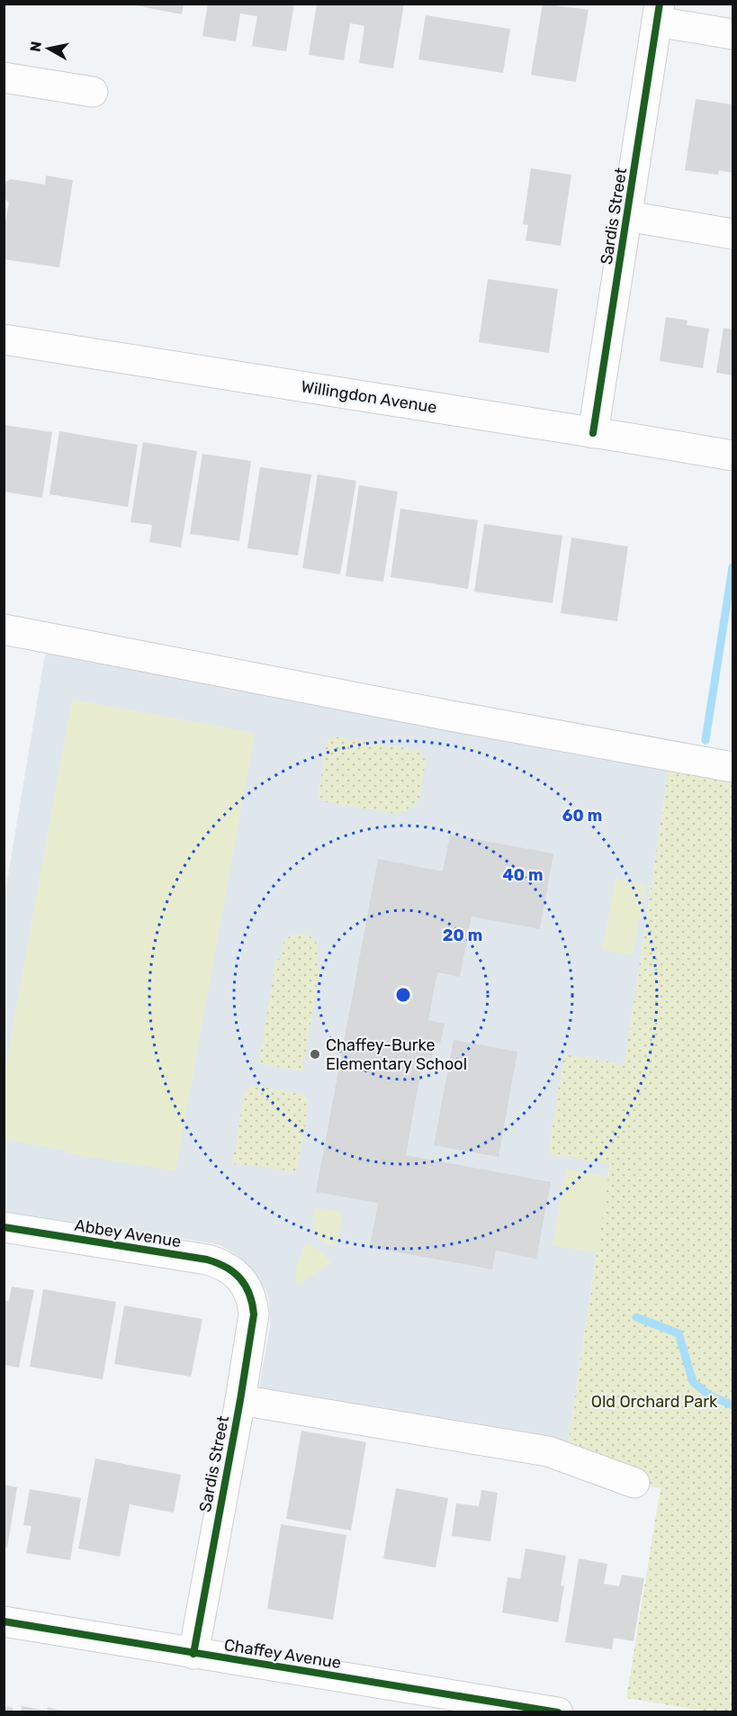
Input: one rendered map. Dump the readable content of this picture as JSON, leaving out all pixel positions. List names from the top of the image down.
{
  "streets": {
    "street": [
      "Sardis Street",
      "Willingdon Avenue",
      "Abbey Avenue",
      "Chaffey Avenue"
    ]
  },
  "crossings": [
    ["Sardis Street", "Willingdon Avenue"],
    ["Sardis Street", "Abbey Avenue"],
    ["Sardis Street", "Chaffey Avenue"]
  ],
  "parks": ["Old Orchard Park"],
  "places": ["Chaffey-Burke Elementary School"],
  "north": "left",
  "rings": ["60 m", "40 m", "20 m"]
}
